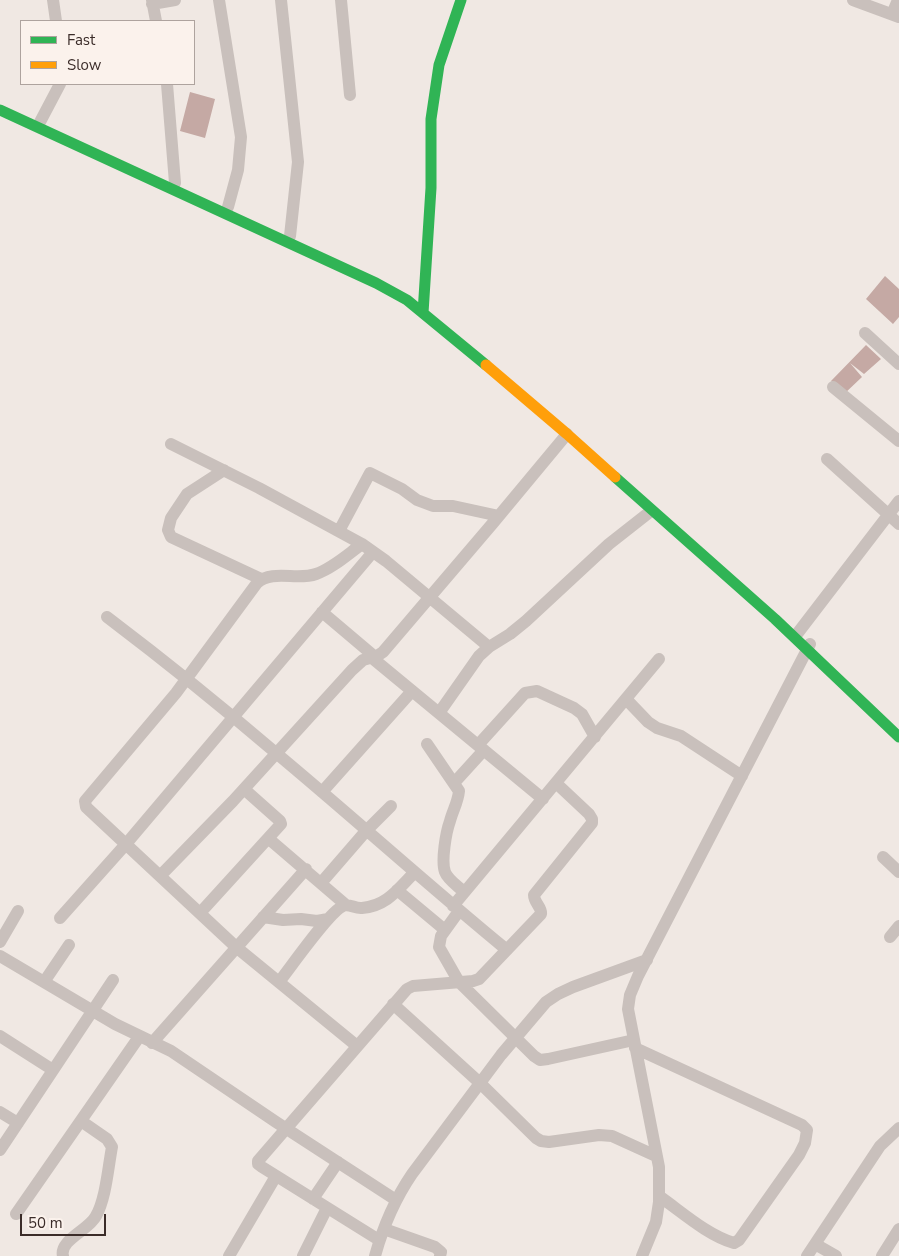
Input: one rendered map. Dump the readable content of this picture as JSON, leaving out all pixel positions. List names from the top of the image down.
{
  "legend": ["Fast", "Slow"],
  "scale_bar": "50 m"
}
